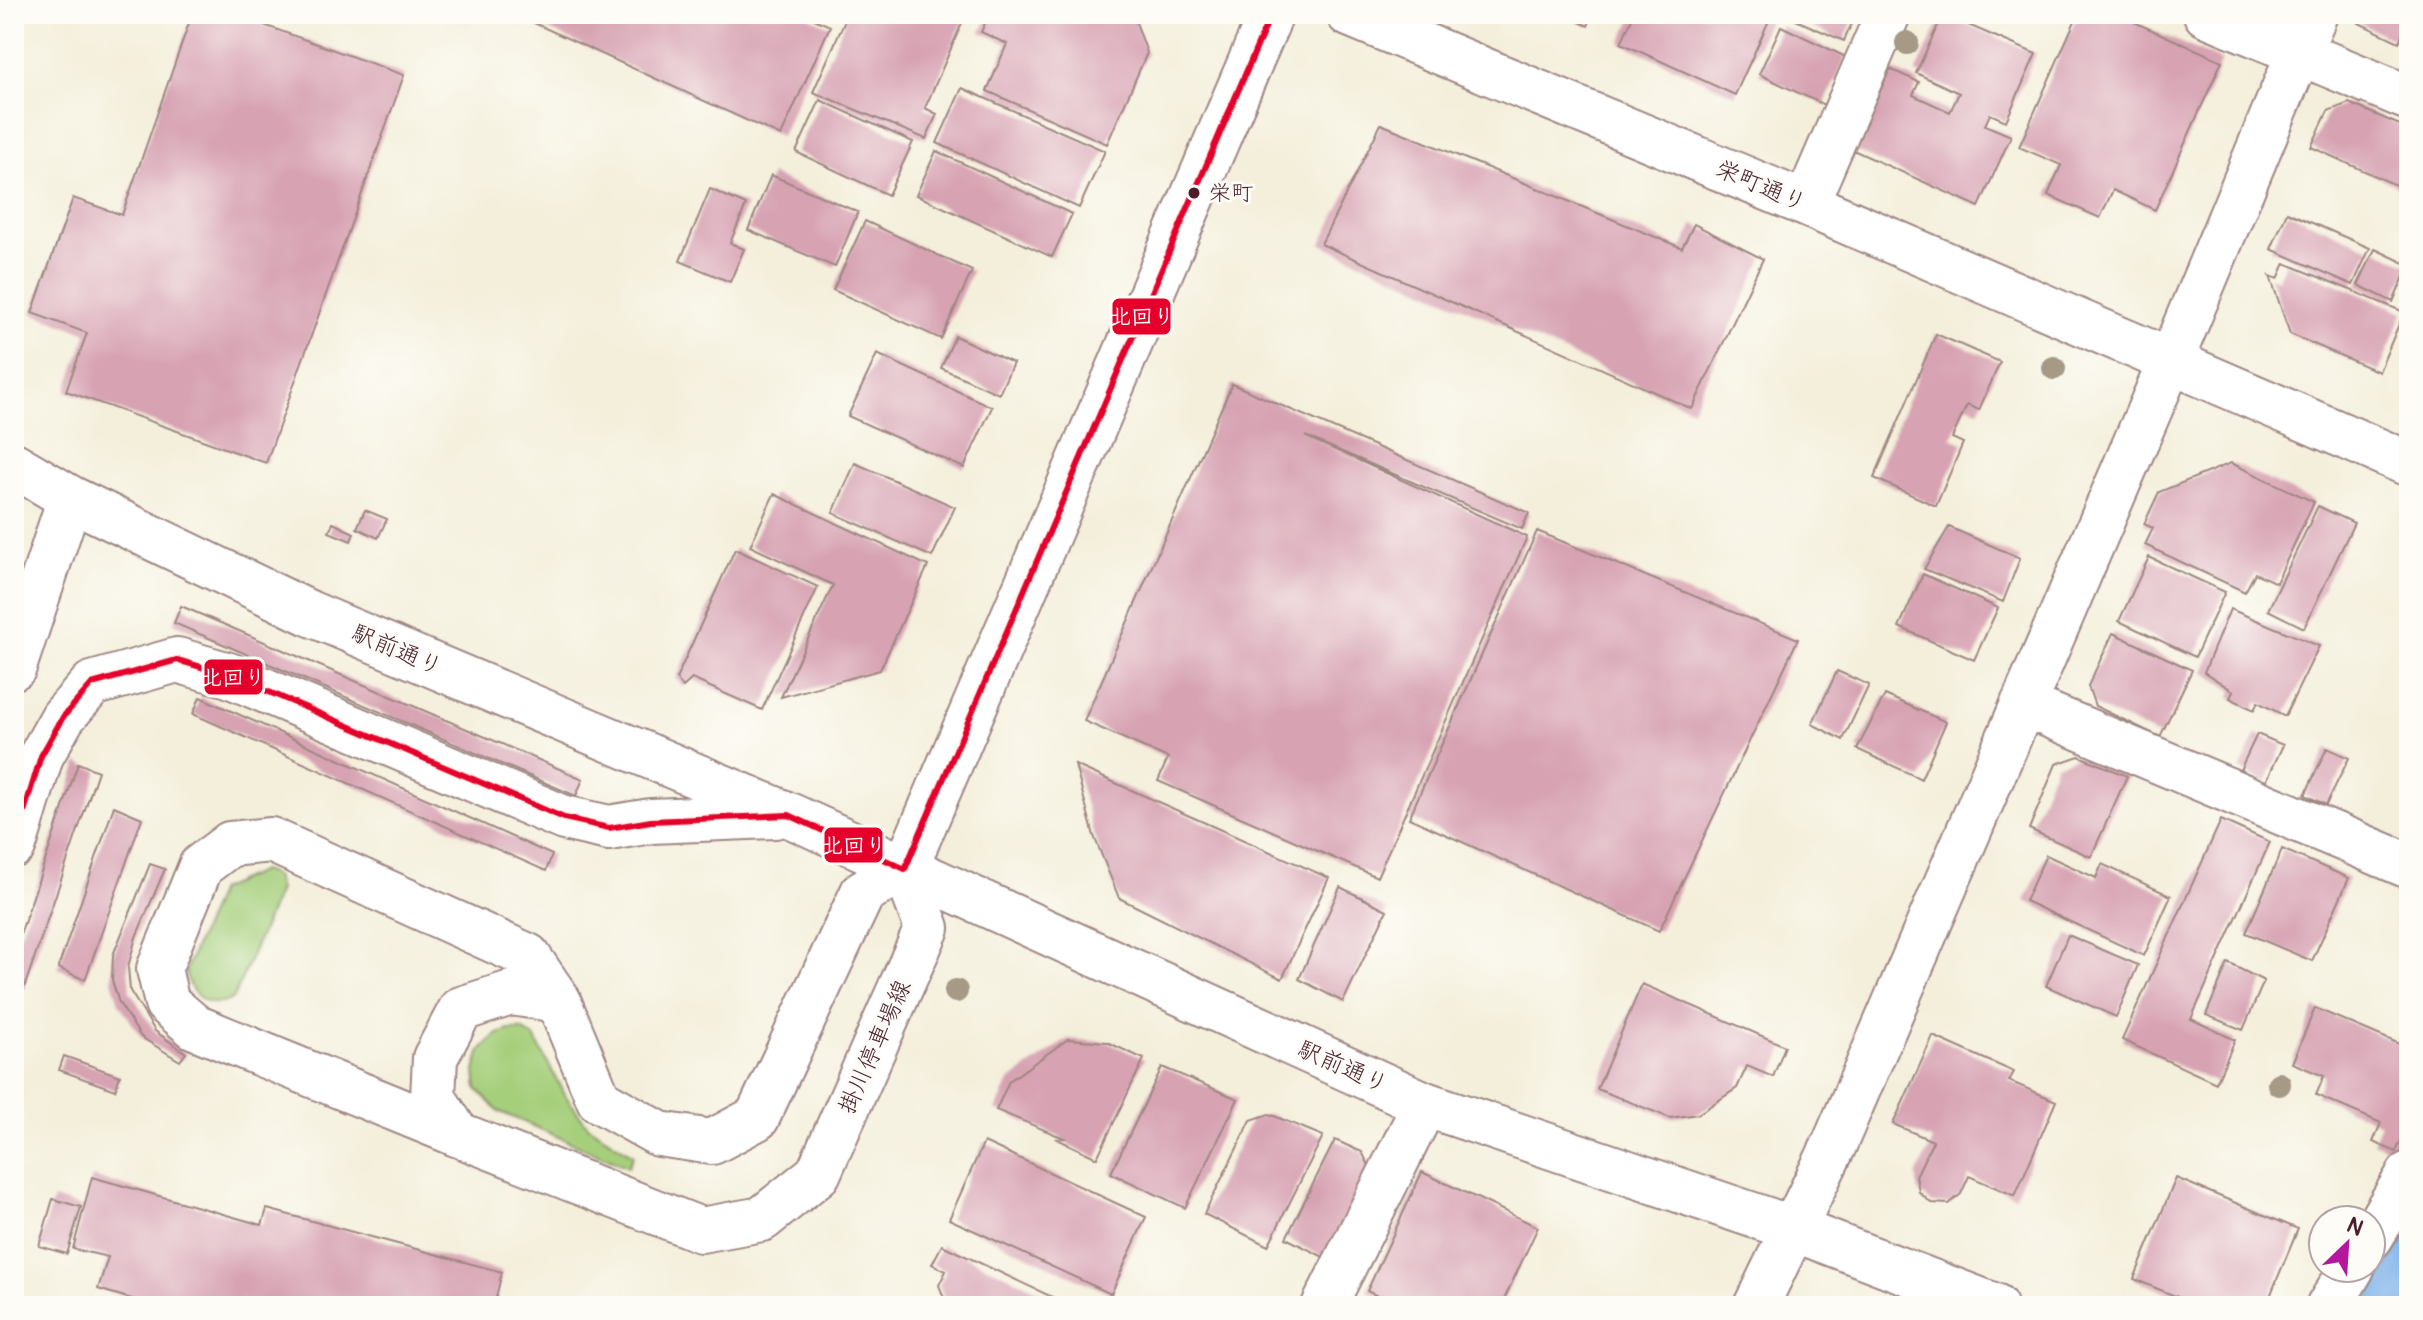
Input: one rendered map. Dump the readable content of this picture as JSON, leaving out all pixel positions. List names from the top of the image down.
{
  "streets": {
    "street": ["栄町通り", "駅前通り", "掛川停車場線"]
  },
  "crossings": [
    ["駅前通り", "掛川停車場線"]
  ],
  "places": ["栄町"],
  "lines": ["transit line 北回り"],
  "north": "top right"
}
